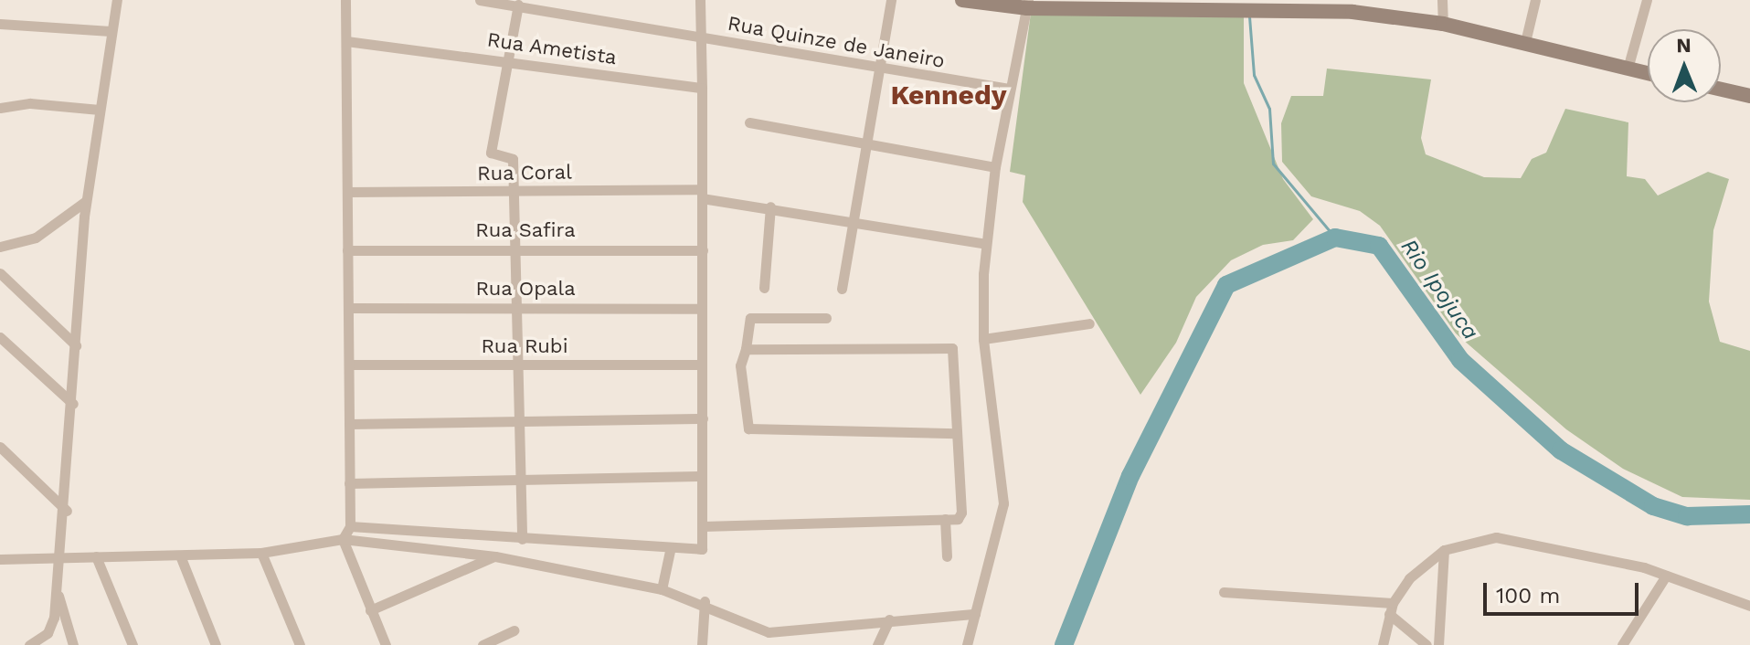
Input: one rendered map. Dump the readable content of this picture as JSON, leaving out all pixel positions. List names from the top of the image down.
{
  "streets": {
    "street": [
      "Rua Quinze de Janeiro",
      "Rua Ametista",
      "Rua Coral",
      "Rua Safira",
      "Rua Opala",
      "Rua Rubi"
    ]
  },
  "districts": ["Kennedy"],
  "water": ["Rio Ipojuca"],
  "scale_bar": "100 m",
  "north": "top"
}
